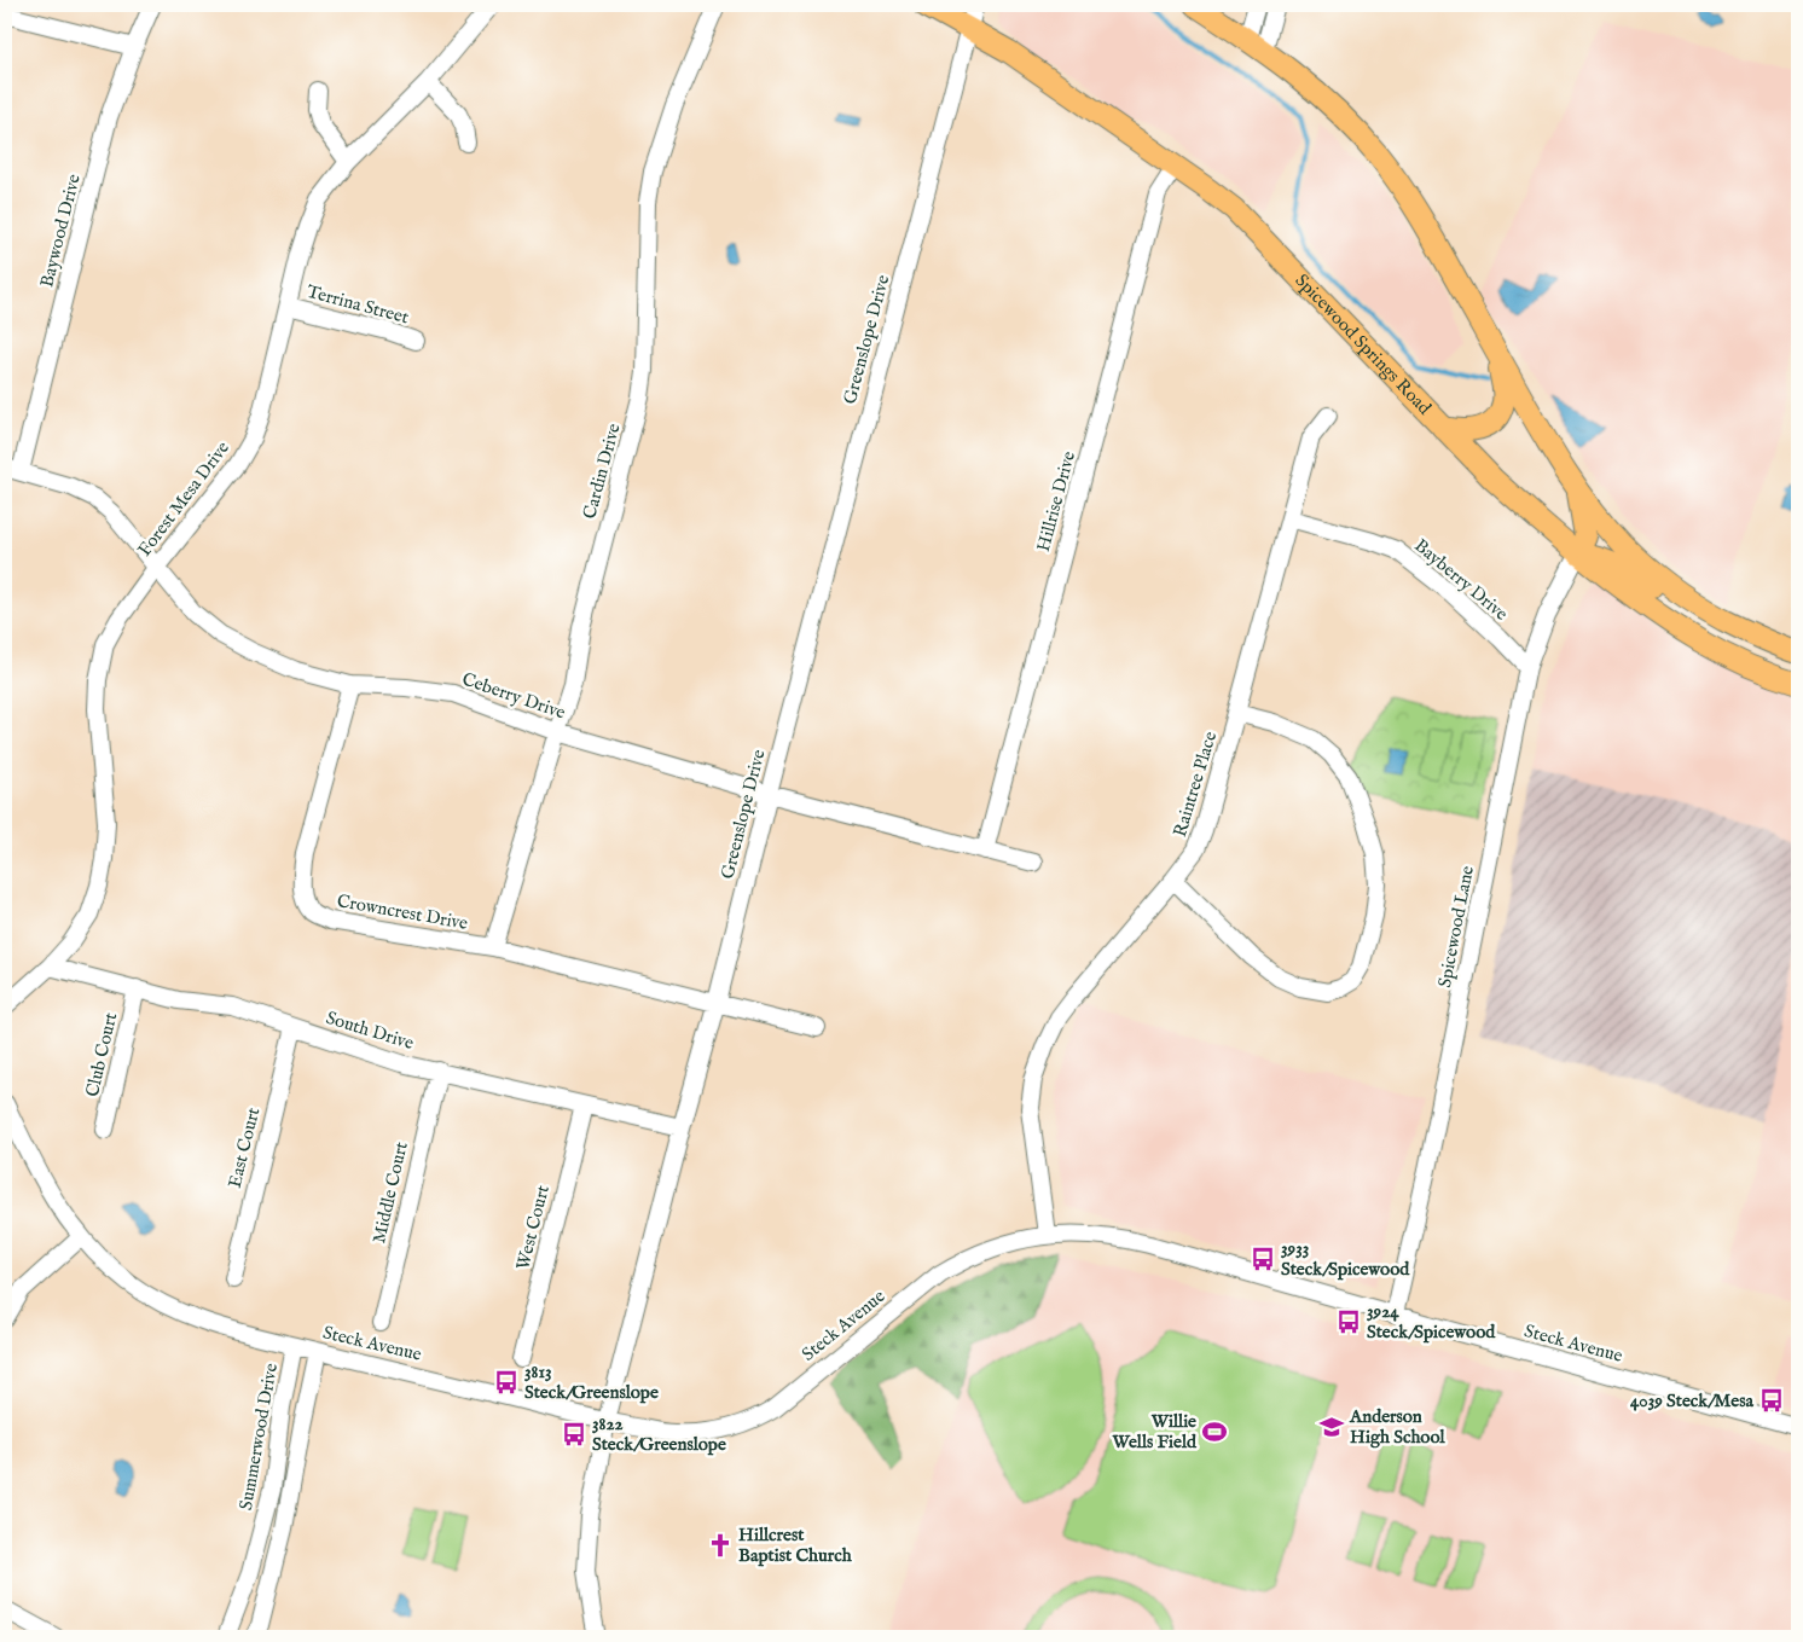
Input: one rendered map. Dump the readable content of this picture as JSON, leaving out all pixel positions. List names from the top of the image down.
{
  "streets": {
    "main road": ["Spicewood Springs Road"],
    "street": [
      "Baywood Drive",
      "Terrina Street",
      "Greenslope Drive",
      "Cardin Drive",
      "Forest Mesa Drive",
      "Hillrise Drive",
      "Bayberry Drive",
      "Ceberry Drive",
      "Raintree Place",
      "Crowncrest Drive",
      "Spicewood Lane",
      "South Drive",
      "Club Court",
      "East Court",
      "Middle Court",
      "West Court",
      "Steck Avenue",
      "Summerwood Drive"
    ]
  },
  "crossings": [
    ["Baywood Drive", "Ceberry Drive"],
    ["Terrina Street", "Forest Mesa Drive"],
    ["Greenslope Drive", "Spicewood Springs Road"],
    ["Greenslope Drive", "Ceberry Drive"],
    ["Greenslope Drive", "Crowncrest Drive"],
    ["Greenslope Drive", "South Drive"],
    ["Greenslope Drive", "Steck Avenue"],
    ["Spicewood Springs Road", "Hillrise Drive"],
    ["Spicewood Springs Road", "Spicewood Lane"],
    ["Cardin Drive", "Ceberry Drive"],
    ["Cardin Drive", "Crowncrest Drive"],
    ["Forest Mesa Drive", "Ceberry Drive"],
    ["Forest Mesa Drive", "South Drive"],
    ["Hillrise Drive", "Ceberry Drive"],
    ["Bayberry Drive", "Raintree Place"],
    ["Bayberry Drive", "Spicewood Lane"],
    ["Ceberry Drive", "Crowncrest Drive"],
    ["Raintree Place", "Steck Avenue"],
    ["Spicewood Lane", "Steck Avenue"],
    ["South Drive", "Club Court"],
    ["South Drive", "East Court"],
    ["South Drive", "Middle Court"],
    ["South Drive", "West Court"],
    ["Steck Avenue", "Summerwood Drive"]
  ],
  "places": {
    "bus stop": [
      "3933 Steck/Spicewood",
      "3924 Steck/Spicewood",
      "3813 Steck/Greenslope",
      "4039 Steck/Mesa",
      "3822 Steck/Greenslope"
    ],
    "school or university": ["Anderson High School"],
    "sports": ["Willie Wells Field"],
    "church": ["Hillcrest Baptist Church"]
  }
}
